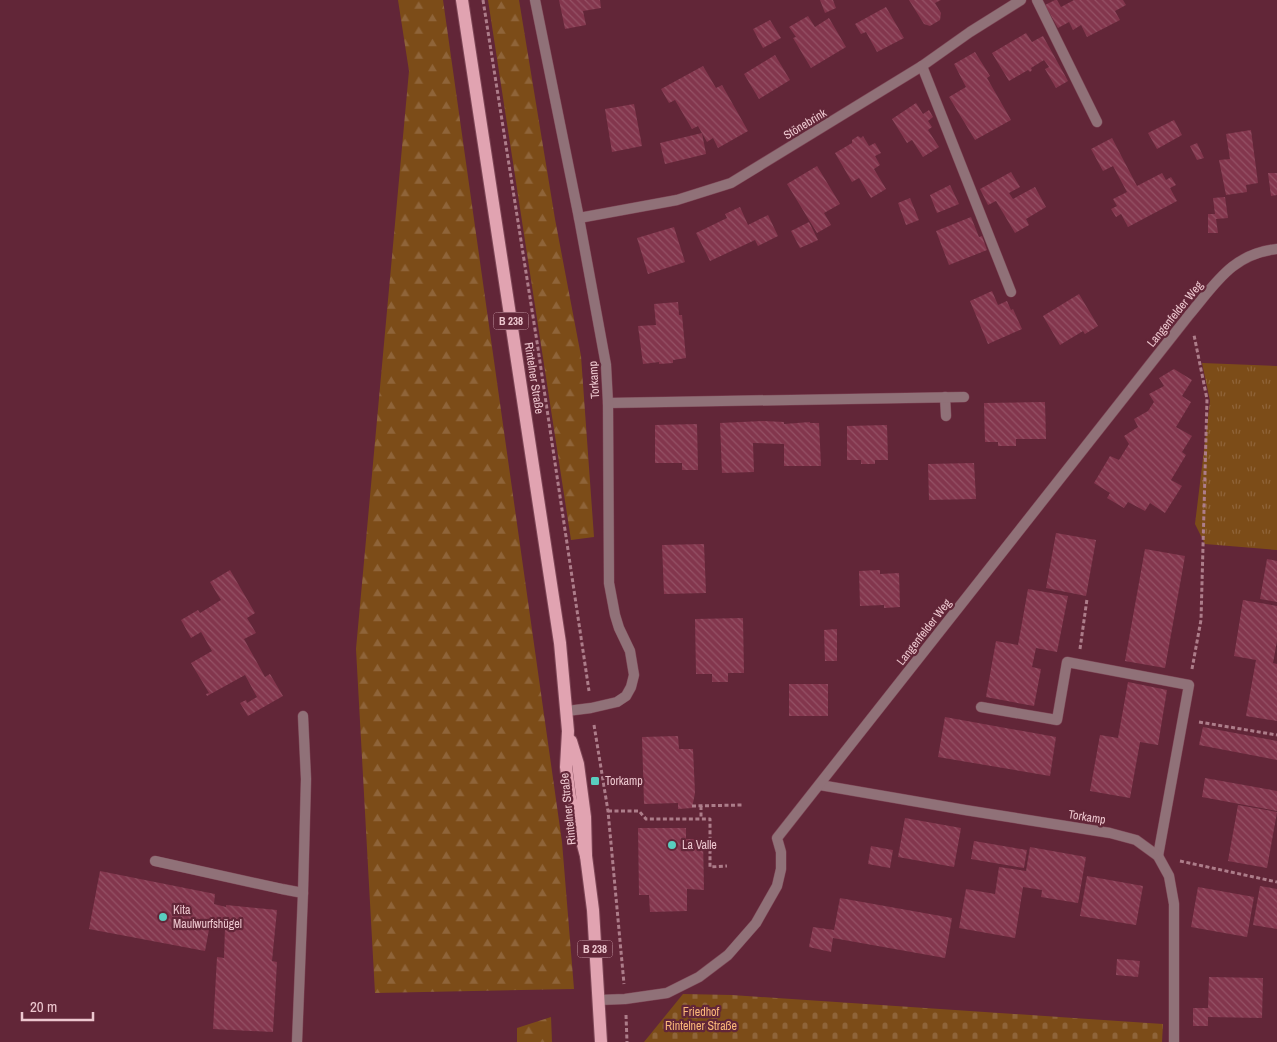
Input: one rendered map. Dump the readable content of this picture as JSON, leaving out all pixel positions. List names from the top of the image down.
{
  "streets": {
    "main road": ["B 238", "Rintelner Straße"],
    "street": ["Stönebrink", "Langenfelder Weg", "Torkamp"]
  },
  "crossings": [
    ["Stönebrink", "Torkamp"],
    ["Langenfelder Weg", "Rintelner Straße"],
    ["Langenfelder Weg", "Torkamp"],
    ["Rintelner Straße", "Torkamp"]
  ],
  "parks": ["Friedhof Rintelner Straße"],
  "places": {
    "transit": ["Torkamp"],
    "other": ["La Valle", "Kita Maulwurfshügel"]
  },
  "scale_bar": "20 m"
}
